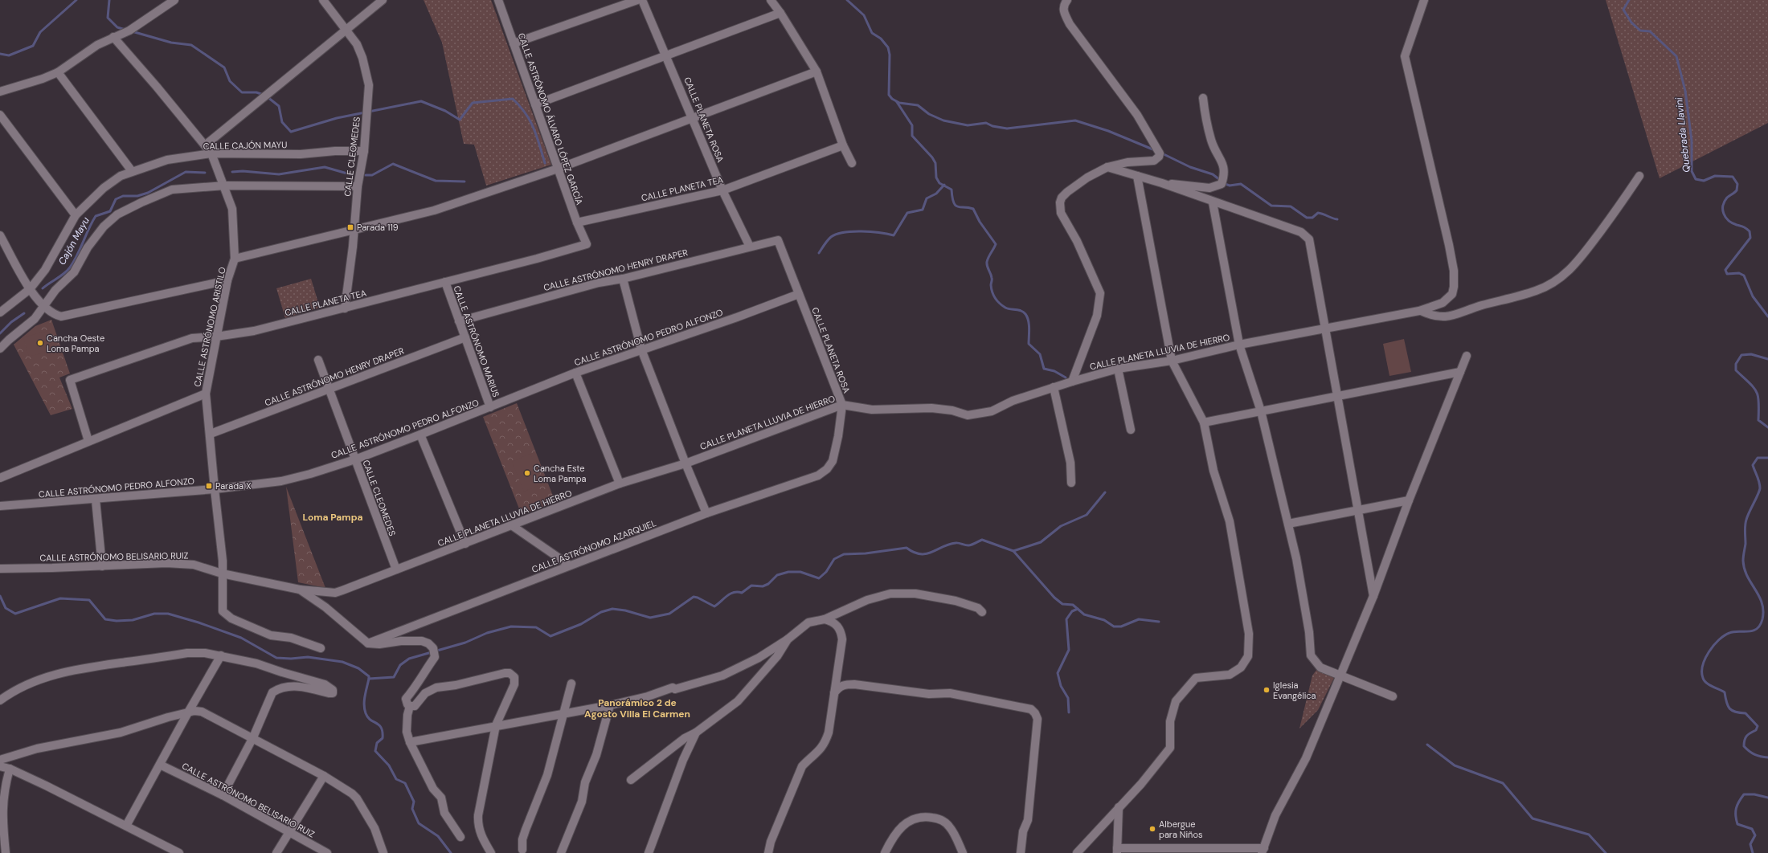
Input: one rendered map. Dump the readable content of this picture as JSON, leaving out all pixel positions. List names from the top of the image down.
{
  "streets": {
    "street": [
      "CALLE ASTRÓNOMO ÁLVARO LÓPEZ GARCÍA",
      "CALLE PLANETA ROSA",
      "CALLE CAJÓN MAYU",
      "CALLE CLEOMEDES",
      "CALLE PLANETA TEA",
      "CALLE ASTRÓNOMO HENRY DRAPER",
      "CALLE ASTRÓNOMO ARISTILO",
      "CALLE ASTRÓNOMO PEDRO ALFONZO",
      "CALLE ASTRÓNOMO MARIUS",
      "CALLE PLANETA LLUVIA DE HIERRO",
      "CALLE ASTRÓNOMO AZARQUIEL",
      "CALLE ASTRÓNOMO BELISARIO RUIZ"
    ]
  },
  "crossings": [
    ["CALLE ASTRÓNOMO ÁLVARO LÓPEZ GARCÍA", "CALLE PLANETA TEA"],
    ["CALLE PLANETA ROSA", "CALLE PLANETA TEA"],
    ["CALLE PLANETA ROSA", "CALLE ASTRÓNOMO HENRY DRAPER"],
    ["CALLE PLANETA ROSA", "CALLE ASTRÓNOMO PEDRO ALFONZO"],
    ["CALLE PLANETA ROSA", "CALLE PLANETA LLUVIA DE HIERRO"],
    ["CALLE PLANETA ROSA", "CALLE ASTRÓNOMO AZARQUIEL"],
    ["CALLE CAJÓN MAYU", "CALLE CLEOMEDES"],
    ["CALLE CAJÓN MAYU", "CALLE ASTRÓNOMO ARISTILO"],
    ["CALLE CLEOMEDES", "CALLE PLANETA TEA"],
    ["CALLE CLEOMEDES", "CALLE ASTRÓNOMO HENRY DRAPER"],
    ["CALLE CLEOMEDES", "CALLE ASTRÓNOMO PEDRO ALFONZO"],
    ["CALLE CLEOMEDES", "CALLE PLANETA LLUVIA DE HIERRO"],
    ["CALLE PLANETA TEA", "CALLE ASTRÓNOMO ARISTILO"],
    ["CALLE PLANETA TEA", "CALLE ASTRÓNOMO MARIUS"],
    ["CALLE ASTRÓNOMO HENRY DRAPER", "CALLE ASTRÓNOMO ARISTILO"],
    ["CALLE ASTRÓNOMO HENRY DRAPER", "CALLE ASTRÓNOMO MARIUS"],
    ["CALLE ASTRÓNOMO ARISTILO", "CALLE ASTRÓNOMO PEDRO ALFONZO"],
    ["CALLE ASTRÓNOMO ARISTILO", "CALLE ASTRÓNOMO BELISARIO RUIZ"],
    ["CALLE ASTRÓNOMO PEDRO ALFONZO", "CALLE ASTRÓNOMO MARIUS"],
    ["CALLE PLANETA LLUVIA DE HIERRO", "CALLE ASTRÓNOMO BELISARIO RUIZ"],
    ["CALLE ASTRÓNOMO AZARQUIEL", "CALLE ASTRÓNOMO BELISARIO RUIZ"]
  ],
  "districts": ["Loma Pampa", "Panorámico 2 de Agosto Villa El Carmen"],
  "water": ["Quebrada Llavini", "Cajón Mayu"],
  "places": {
    "transit": ["Parada 119", "Parada X"],
    "other": [
      "Cancha Oeste Loma Pampa",
      "Cancha Este Loma Pampa",
      "Iglesia Evangélica",
      "Albergue para Niños"
    ]
  }
}
